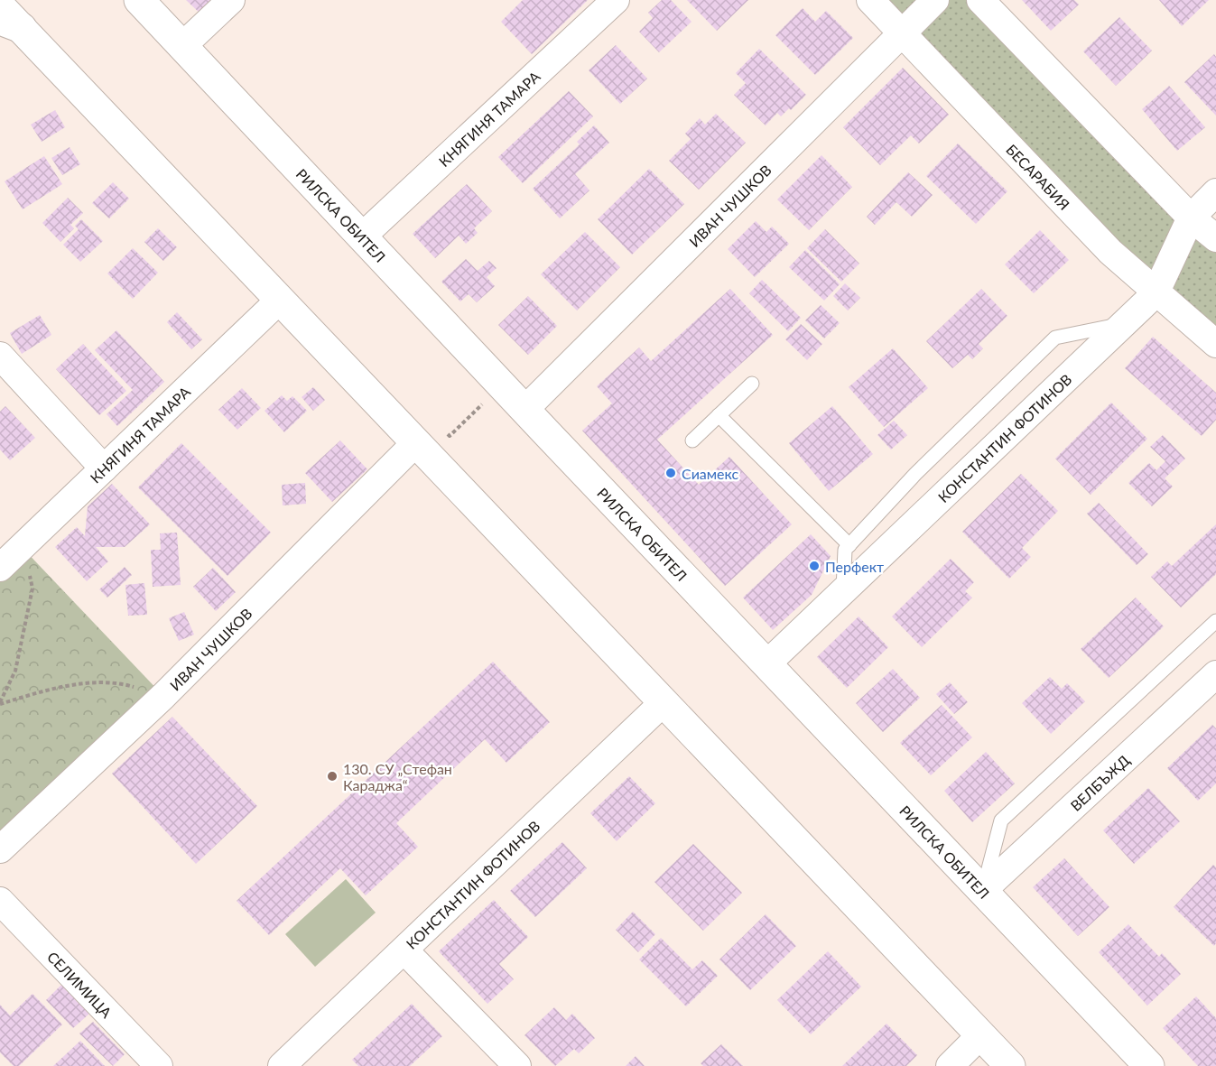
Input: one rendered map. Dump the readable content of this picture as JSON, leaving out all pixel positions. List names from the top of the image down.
{
  "streets": {
    "street": [
      "КНЯГИНЯ ТАМАРА",
      "БЕСАРАБИЯ",
      "ИВАН ЧУШКОВ",
      "РИЛСКА ОБИТЕЛ",
      "КОНСТАНТИН ФОТИНОВ",
      "ВЕЛБЪЖД",
      "СЕЛИМИЦА"
    ]
  },
  "crossings": [
    ["КНЯГИНЯ ТАМАРА", "РИЛСКА ОБИТЕЛ"],
    ["БЕСАРАБИЯ", "ИВАН ЧУШКОВ"],
    ["БЕСАРАБИЯ", "КОНСТАНТИН ФОТИНОВ"],
    ["ИВАН ЧУШКОВ", "РИЛСКА ОБИТЕЛ"],
    ["РИЛСКА ОБИТЕЛ", "КОНСТАНТИН ФОТИНОВ"],
    ["РИЛСКА ОБИТЕЛ", "ВЕЛБЪЖД"]
  ],
  "places": ["Сиамекс", "Перфект", "130. СУ „Стефан Караджа“"]
}
